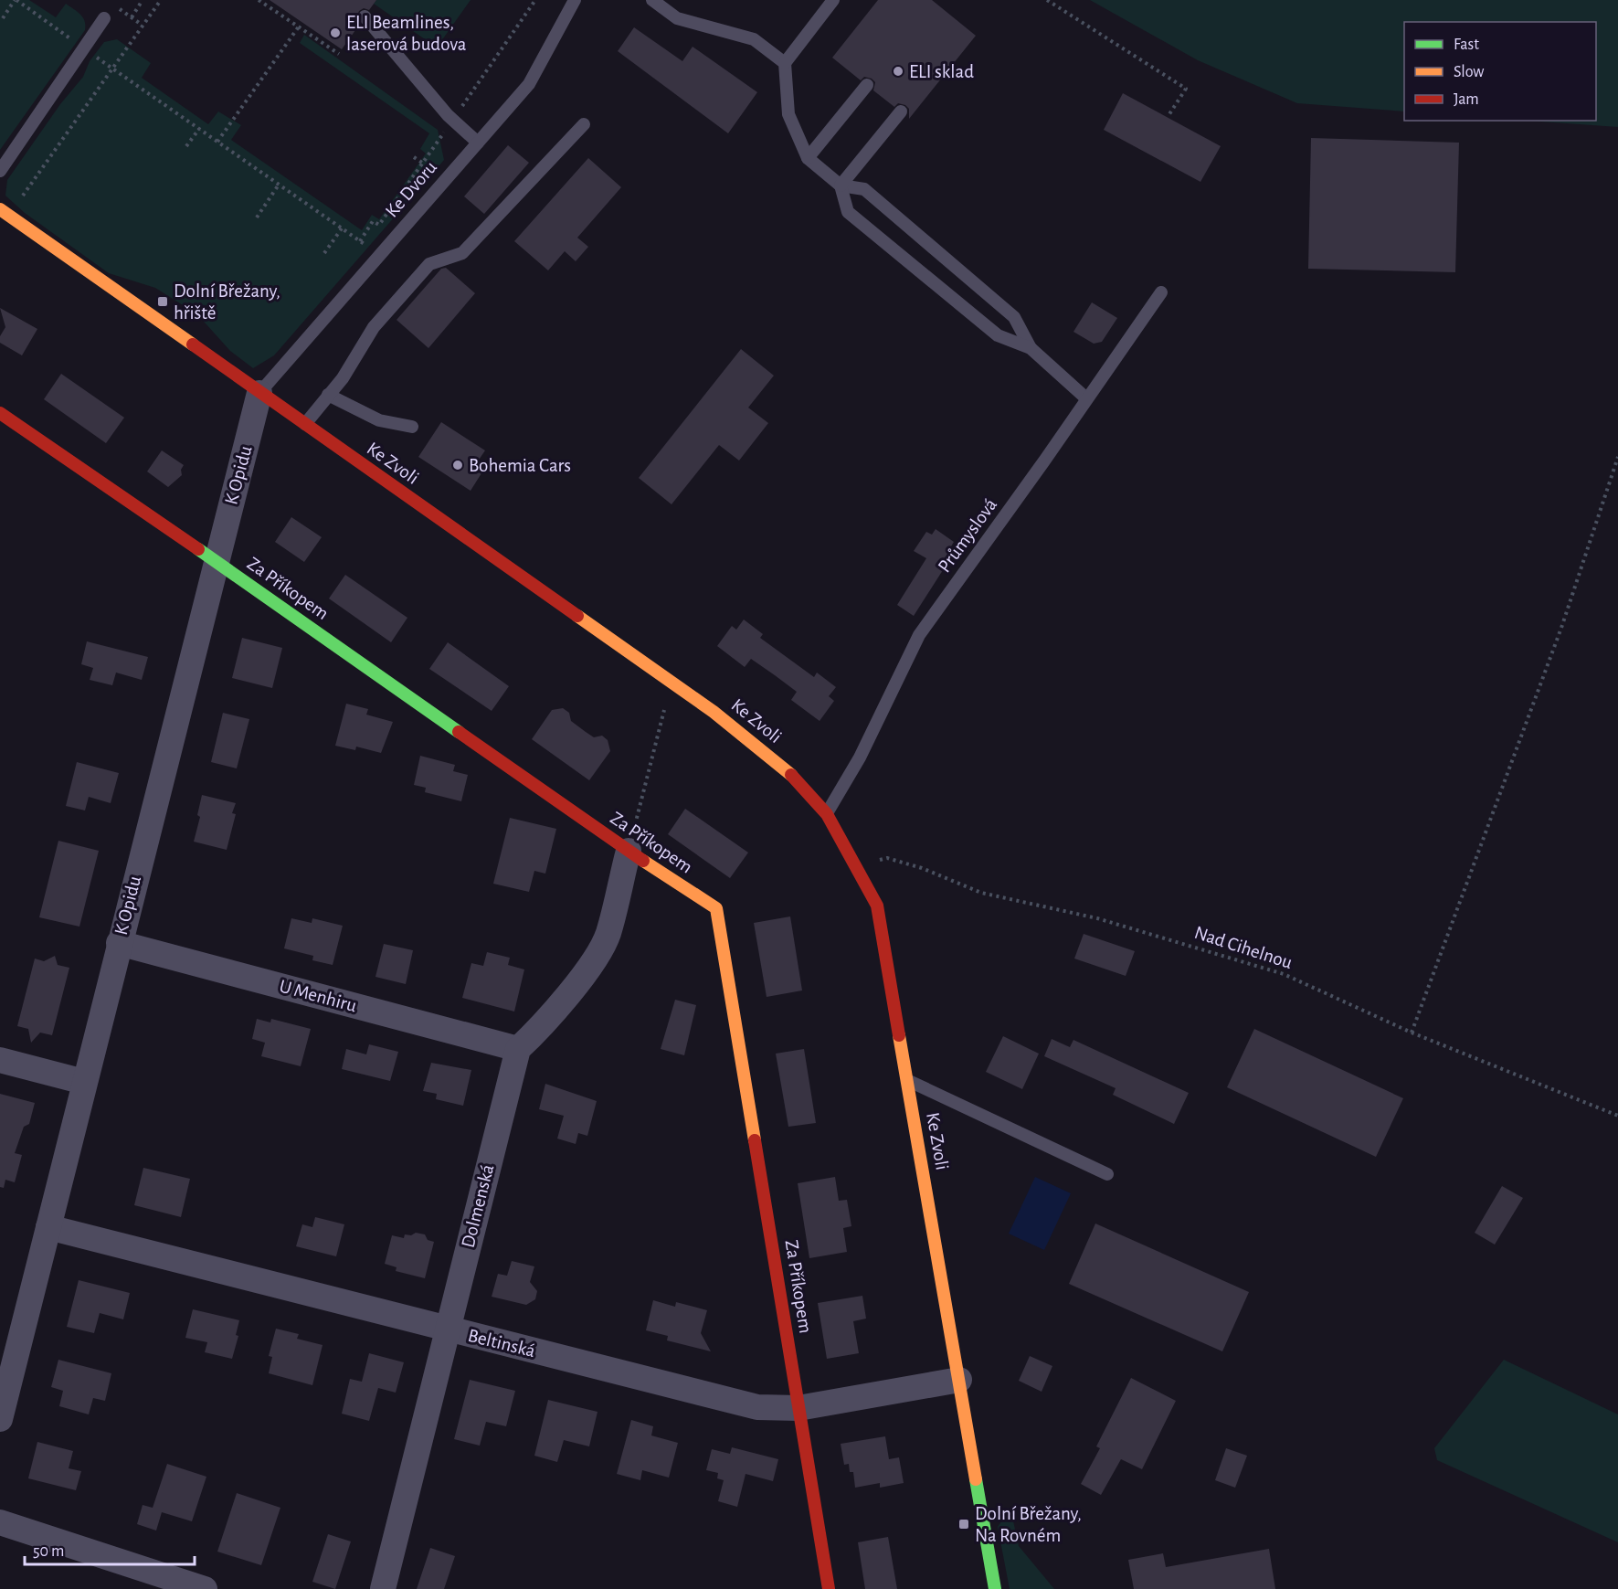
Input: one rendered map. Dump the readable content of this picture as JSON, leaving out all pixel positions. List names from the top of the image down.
{
  "streets": {
    "street": [
      "Ke Zvoli",
      "K Opidu",
      "Za Příkopem",
      "U Menhiru",
      "Dolmenská",
      "Beltinská"
    ],
    "lane": ["Ke Dvoru", "Průmyslová"],
    "path": ["Nad Cihelnou"]
  },
  "crossings": [
    ["Ke Dvoru", "Ke Zvoli"],
    ["Ke Dvoru", "K Opidu"],
    ["Ke Zvoli", "K Opidu"],
    ["Ke Zvoli", "Průmyslová"],
    ["Ke Zvoli", "Nad Cihelnou"],
    ["Ke Zvoli", "Beltinská"],
    ["K Opidu", "Za Příkopem"],
    ["K Opidu", "U Menhiru"],
    ["K Opidu", "Beltinská"],
    ["Za Příkopem", "Beltinská"],
    ["U Menhiru", "Dolmenská"],
    ["Dolmenská", "Beltinská"]
  ],
  "places": {
    "other": ["ELI Beamlines, laserová budova", "ELI sklad", "Bohemia Cars"],
    "transit": ["Dolní Břežany, hřiště", "Dolní Břežany, Na Rovném"]
  },
  "legend": ["Fast", "Slow", "Jam"],
  "scale_bar": "50 m"
}
